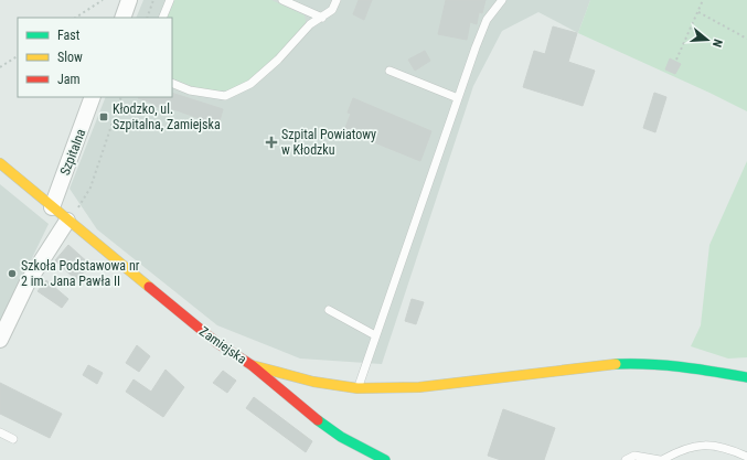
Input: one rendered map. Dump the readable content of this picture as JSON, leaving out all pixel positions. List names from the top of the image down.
{
  "streets": {
    "street": ["Szpitalna", "Zamiejska"]
  },
  "crossings": [
    ["Szpitalna", "Zamiejska"]
  ],
  "places": {
    "transit": ["Kłodzko, ul. Szpitalna, Zamiejska"],
    "health": ["Szpital Powiatowy w Kłodzku"],
    "other": ["Szkoła Podstawowa nr 2 im. Jana Pawła II"]
  },
  "legend": ["Fast", "Slow", "Jam"],
  "north": "right"
}
